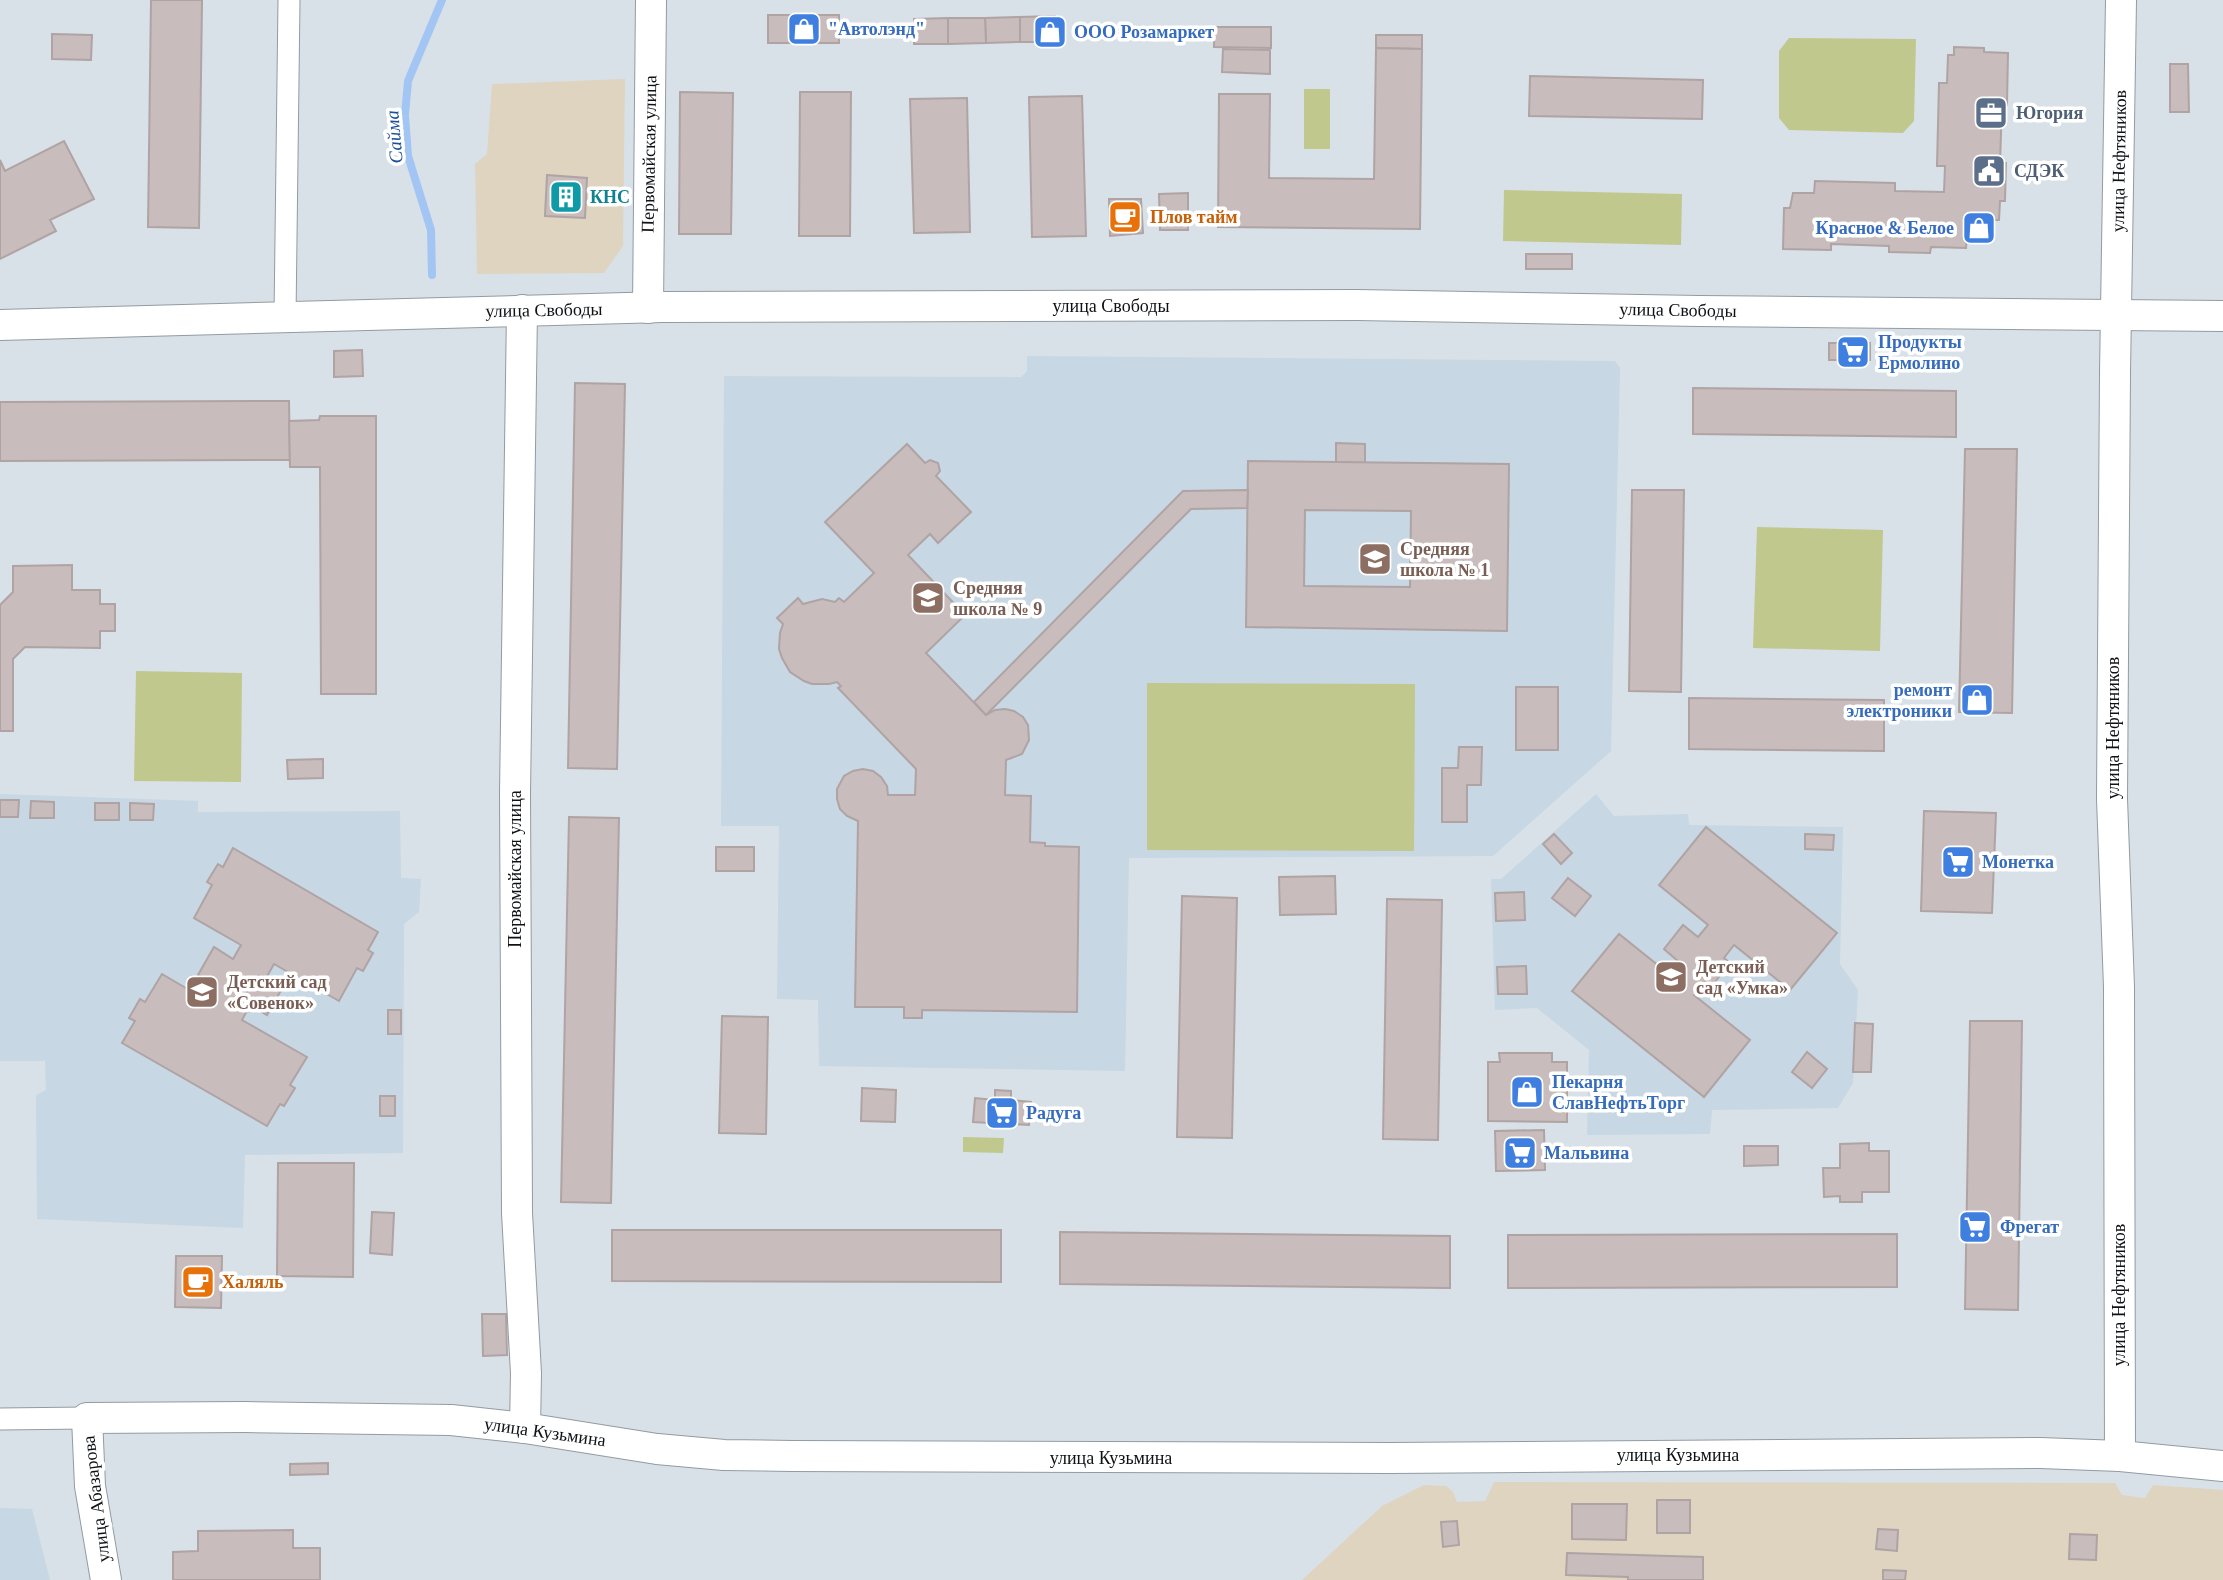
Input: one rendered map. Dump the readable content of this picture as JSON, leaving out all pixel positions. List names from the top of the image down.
{
  "streets": {
    "main road": [
      "Первомайская улица",
      "улица Нефтяников",
      "улица Свободы",
      "улица Кузьмина",
      "улица Абазарова"
    ]
  },
  "crossings": [
    ["Первомайская улица", "улица Свободы"],
    ["Первомайская улица", "улица Кузьмина"],
    ["улица Нефтяников", "улица Свободы"],
    ["улица Нефтяников", "улица Кузьмина"],
    ["улица Кузьмина", "улица Абазарова"]
  ],
  "water": ["Сайма"],
  "places": {
    "shop": [
      "\"Автолэнд\"",
      "ООО Розамаркет",
      "Красное & Белое",
      "ремонт электроники",
      "Пекарня СлавНефтьТорг"
    ],
    "office": ["Югория"],
    "public building": ["СДЭК"],
    "building": ["КНС"],
    "cafe": ["Плов тайм", "Халяль"],
    "supermarket": [
      "Продукты Ермолино",
      "Монетка",
      "Радуга",
      "Мальвина",
      "Фрегат"
    ],
    "school or university": [
      "Средняя школа № 1",
      "Средняя школа № 9",
      "Детский сад «Умка»",
      "Детский сад «Совенок»"
    ]
  }
}
